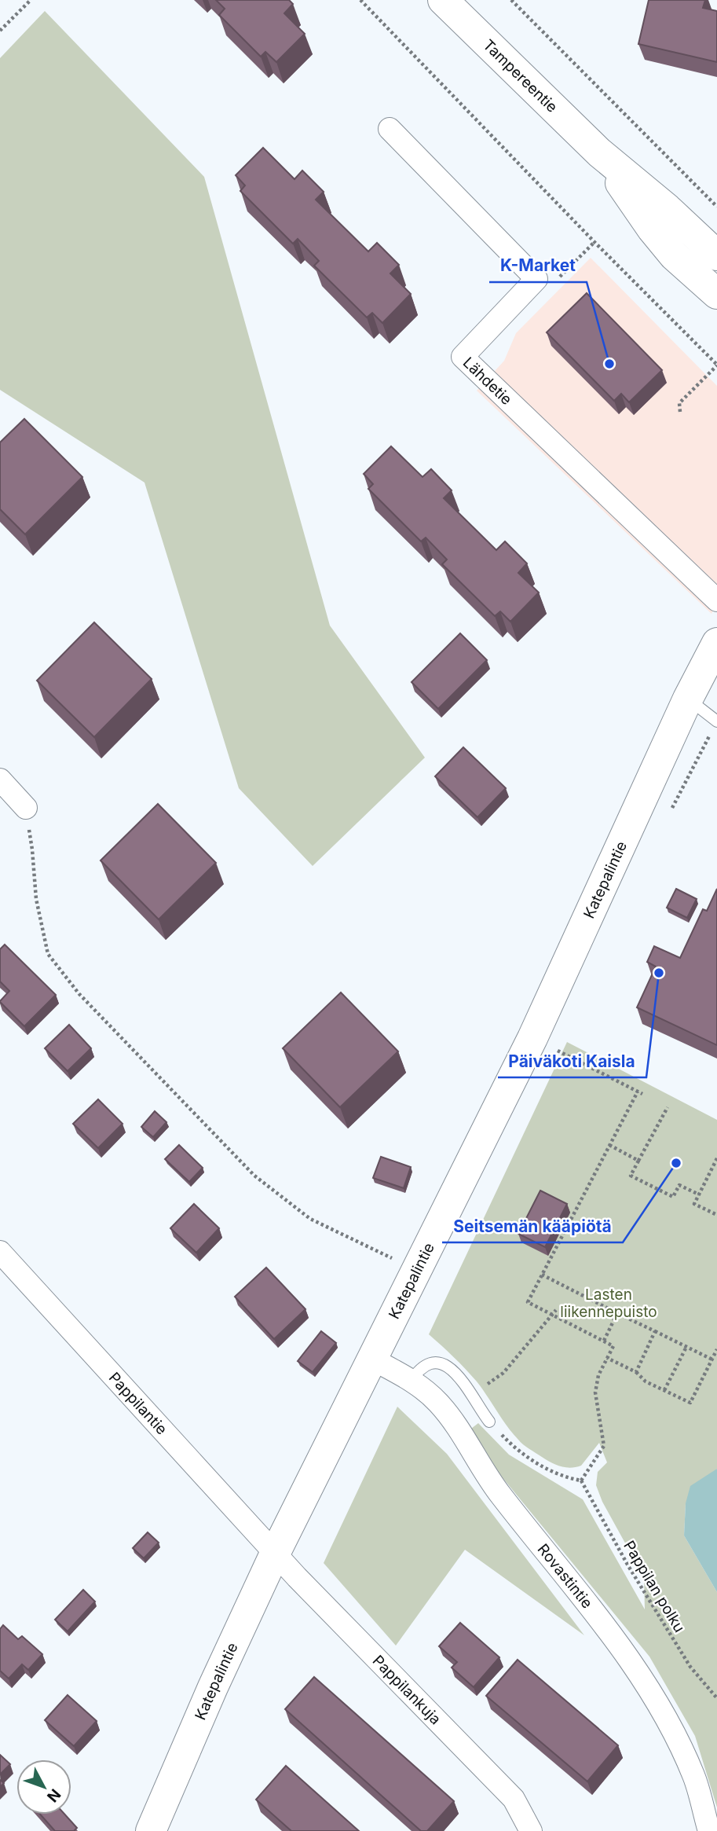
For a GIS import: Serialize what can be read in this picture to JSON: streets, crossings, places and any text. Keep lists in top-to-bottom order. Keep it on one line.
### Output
{"streets":{"street":["Tampereentie","Lähdetie","Katepalintie","Pappilantie","Rovastintie","Pappilankuja"],"path":["Pappilan polku"]},"crossings":[["Katepalintie","Pappilantie"],["Katepalintie","Rovastintie"],["Katepalintie","Pappilankuja"],["Pappilantie","Pappilankuja"]],"parks":["Lasten liikennepuisto"],"places":["K-Market","Päiväkoti Kaisla","Seitsemän kääpiötä"],"north":"bottom right"}
